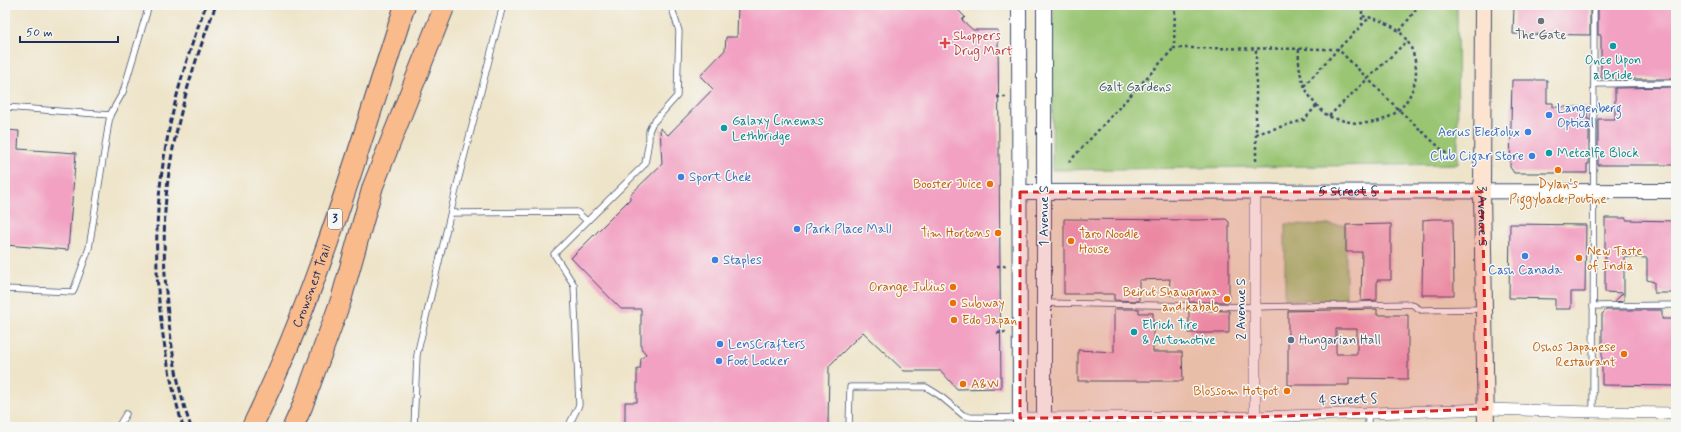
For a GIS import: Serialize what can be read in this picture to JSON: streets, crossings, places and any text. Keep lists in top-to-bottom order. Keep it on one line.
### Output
{"streets":{"highway":["3","Crowsnest Trail"],"main road":["3 Avenue S"],"street":["5 Street S","1 Avenue S","2 Avenue S","4 Street S"]},"crossings":[["5 Street S","1 Avenue S"],["5 Street S","3 Avenue S"],["5 Street S","2 Avenue S"],["1 Avenue S","4 Street S"],["3 Avenue S","4 Street S"],["2 Avenue S","4 Street S"]],"parks":["Galt Gardens"],"places":{"other":["The Gate","Once Upon a Bride","Langenberg Optical","Galaxy Cinemas Lethbridge","Aerus Electolux","Metcalfe Block","Club Cigar Store","Dylan's Piggyback Poutine","Sport Chek","Booster Juice","Park Place Mall","Tim Hortons","Taro Noodle House","Cash Canada","New Taste of India","Staples","Orange Julius","Beirut Shawarma and kabab","Subway","Edo Japan","Elrich Tire & Automotive","Hungarian Hall","LensCrafters","Oshos Japanese Restaurant","Foot Locker","A&W","Blossom Hotpot"],"health":["Shoppers Drug Mart"]},"scale_bar":"50 m"}
